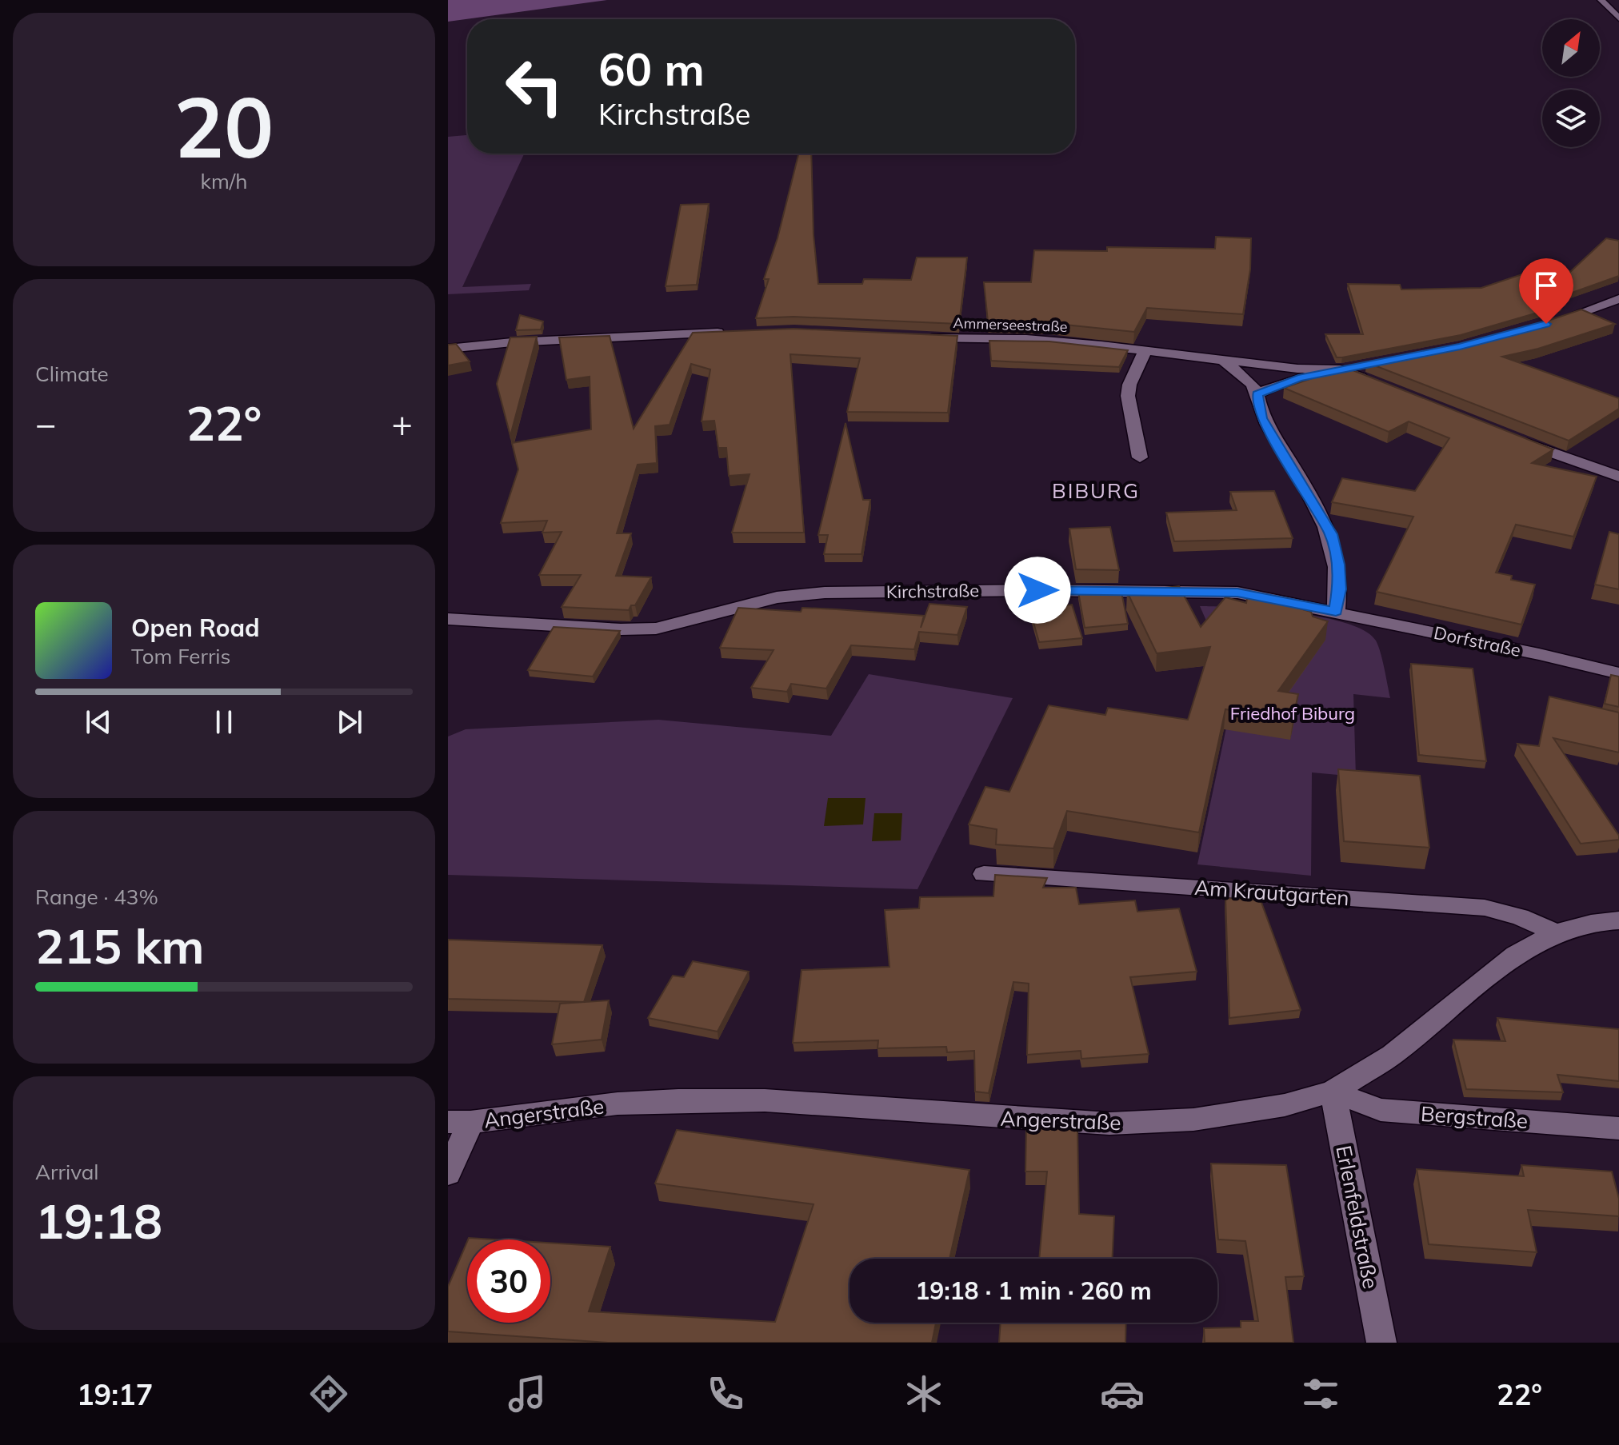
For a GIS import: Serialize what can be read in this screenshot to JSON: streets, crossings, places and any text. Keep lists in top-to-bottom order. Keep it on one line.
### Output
{"streets":{"street":["Ammerseestraße","Kirchstraße","Dorfstraße","Am Krautgarten","Angerstraße","Bergstraße","Erlenfeldstraße"]},"crossings":[["Kirchstraße","Dorfstraße"],["Am Krautgarten","Angerstraße"],["Angerstraße","Bergstraße"],["Angerstraße","Erlenfeldstraße"],["Bergstraße","Erlenfeldstraße"]],"districts":["BIBURG"],"parks":["Friedhof Biburg"],"north":"top right","page":{"tile":[["20","km/h"],"Climate",["Range · 43%","215 km"],["Arrival","19:18"]],"turn":["60 m","Kirchstraße"],"heat":["−","22°","+"],"song":["Open Road","Tom Ferris"],"limit":"30","trip":"19:18 · 1 min · 260 m","tabs":["19:17","22°"]}}
